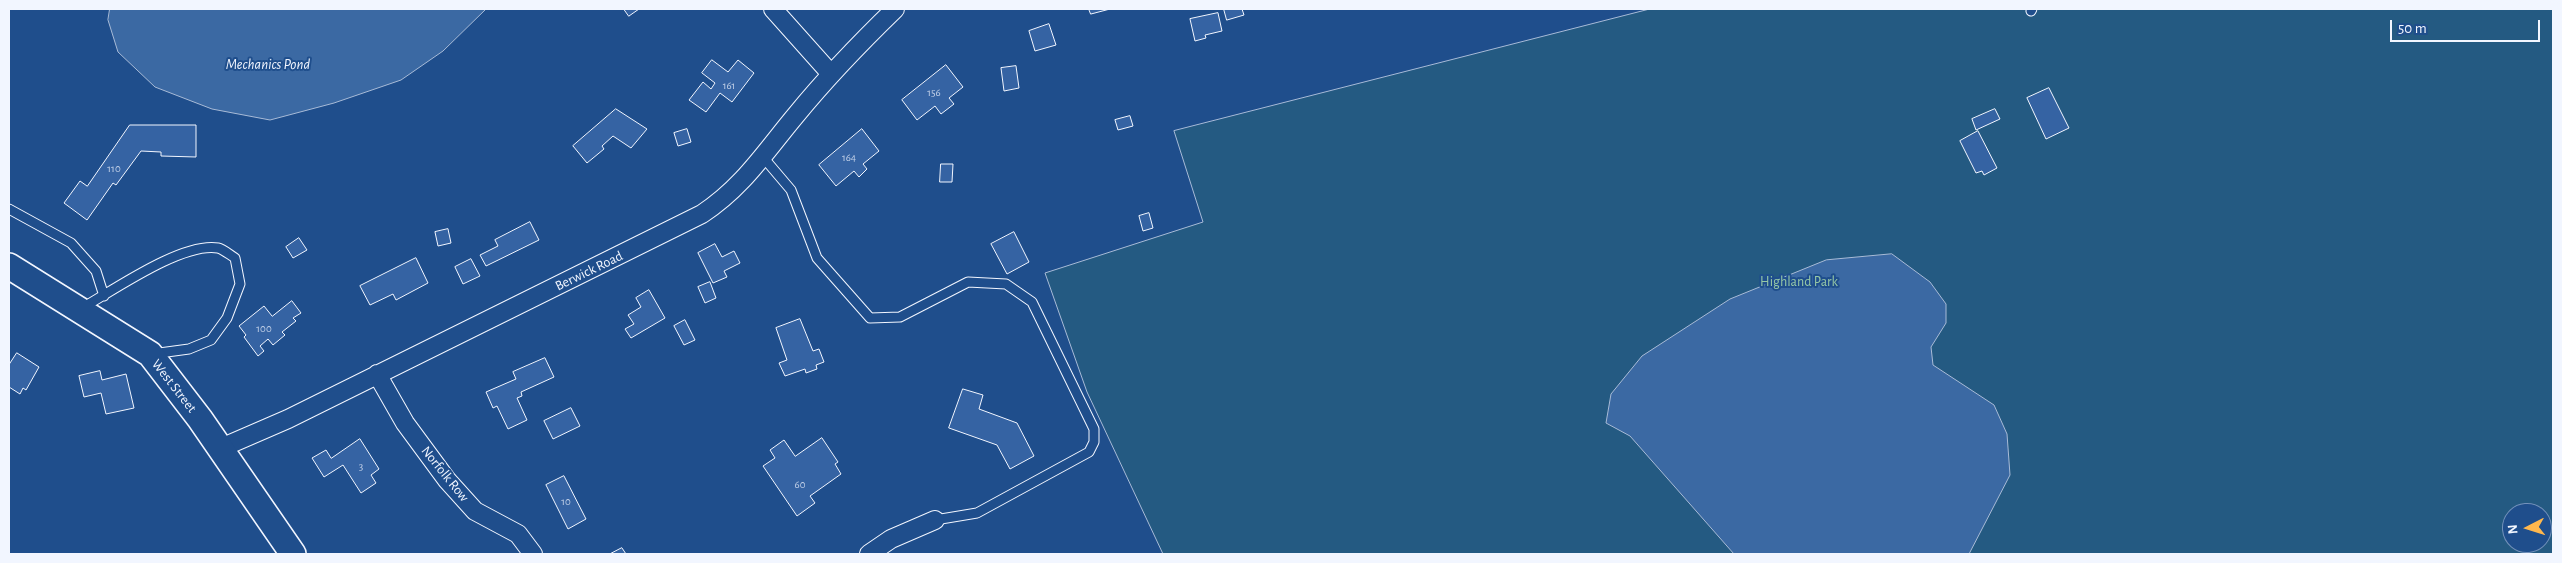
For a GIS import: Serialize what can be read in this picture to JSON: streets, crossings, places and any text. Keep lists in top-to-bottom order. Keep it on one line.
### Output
{"streets":{"main road":["West Street"],"street":["Berwick Road","Norfolk Row"]},"crossings":[["Berwick Road","West Street"],["Berwick Road","Norfolk Row"]],"water":["Mechanics Pond"],"parks":["Highland Park"],"house_numbers":["161","156","164","110","100","3","60","10"],"scale_bar":"50 m","north":"left"}
